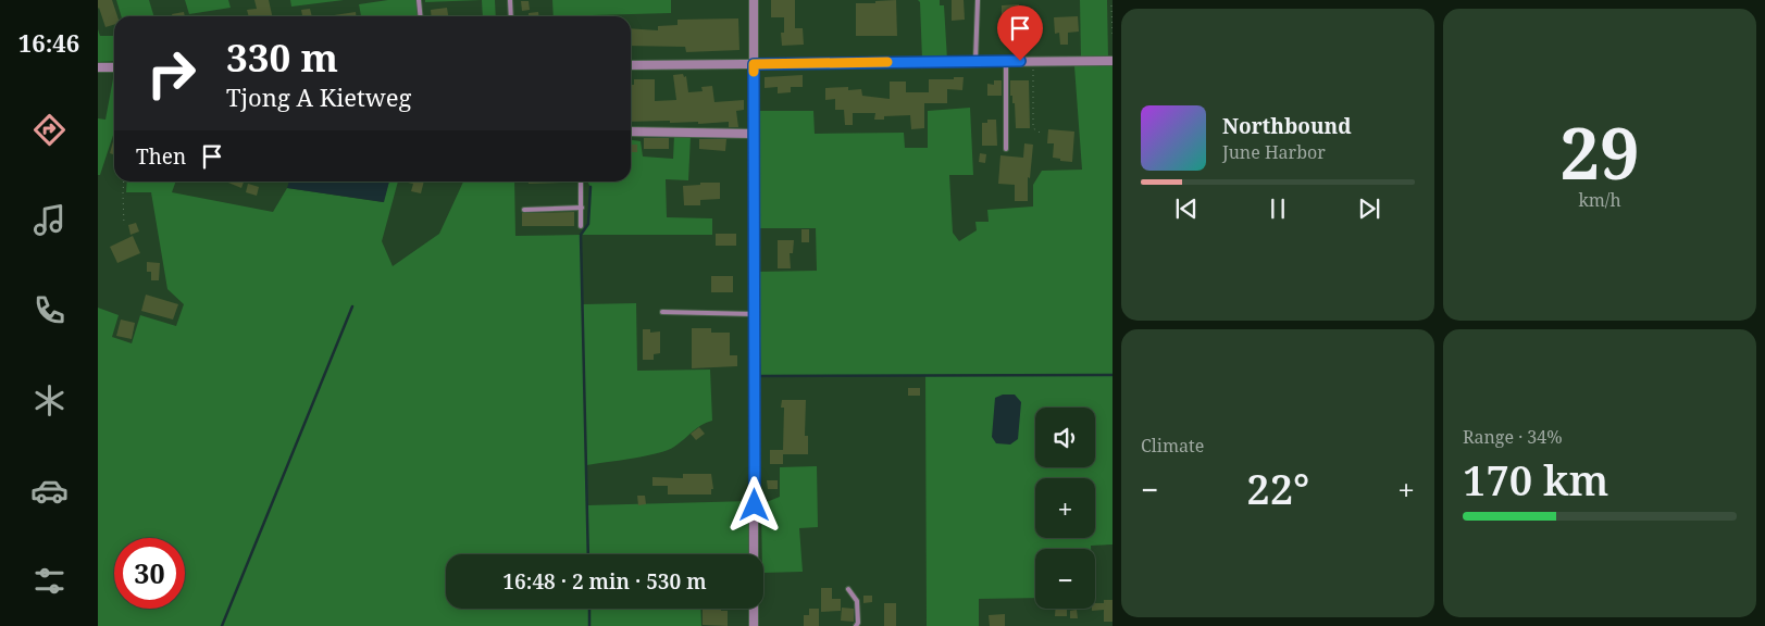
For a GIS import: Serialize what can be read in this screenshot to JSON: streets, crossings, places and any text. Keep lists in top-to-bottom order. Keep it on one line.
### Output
{"page":{"tabs":"16:46","tile":[["29","km/h"],"Climate",["Range · 34%","170 km"]],"turn":["330 m","Tjong A Kietweg"],"song":["Northbound","June Harbor"],"then":"Then","map_buttons":["+","−"],"heat":["−","22°","+"],"limit":"30","trip":"16:48 · 2 min · 530 m"}}
